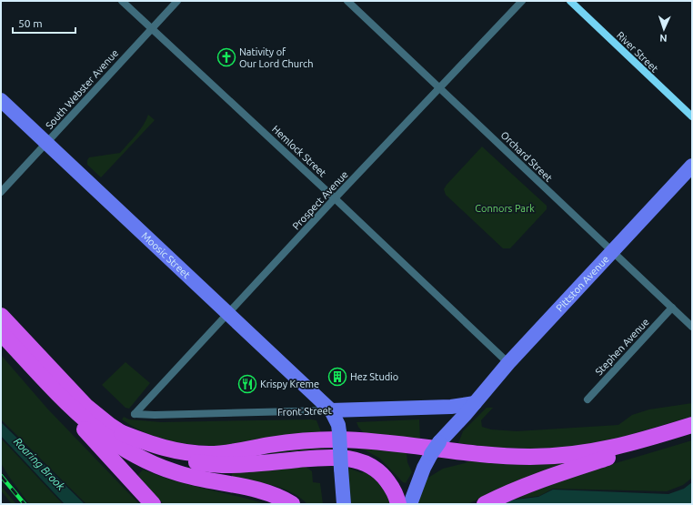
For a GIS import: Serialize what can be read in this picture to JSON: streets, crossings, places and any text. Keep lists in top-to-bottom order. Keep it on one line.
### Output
{"streets":{"main road":["River Street","Moosic Street","Pittston Avenue","Front Street"],"street":["South Webster Avenue","Hemlock Street","Orchard Street","Prospect Avenue","Stephen Avenue"]},"crossings":[["South Webster Avenue","Hemlock Street"],["South Webster Avenue","Moosic Street"],["Hemlock Street","Prospect Avenue"],["Hemlock Street","Pittston Avenue"],["Orchard Street","Prospect Avenue"],["Orchard Street","Pittston Avenue"],["Orchard Street","Stephen Avenue"],["Prospect Avenue","Moosic Street"],["Prospect Avenue","Front Street"],["Moosic Street","Front Street"],["Pittston Avenue","Front Street"]],"water":["Roaring Brook"],"parks":["Connors Park"],"places":{"church":["Nativity of Our Lord Church"],"building":["Hez Studio"],"restaurant":["Krispy Kreme"]},"scale_bar":"50 m","north":"bottom"}
